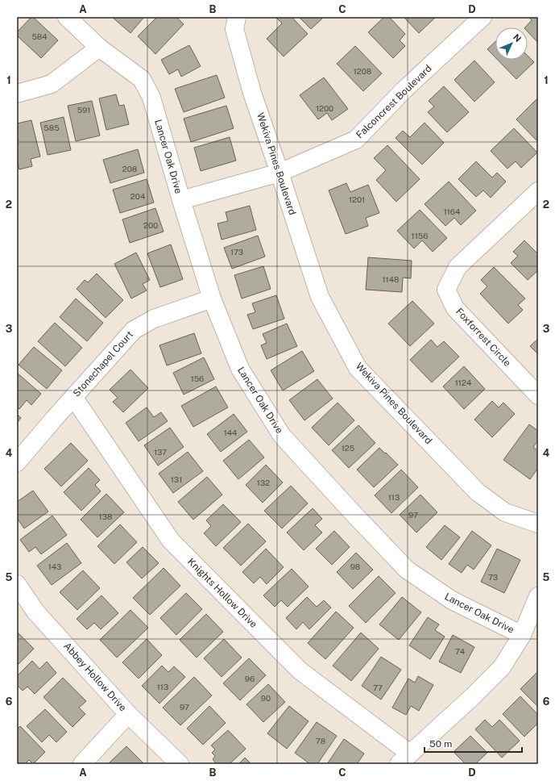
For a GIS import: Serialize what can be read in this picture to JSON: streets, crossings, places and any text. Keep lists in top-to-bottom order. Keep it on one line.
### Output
{"streets":{"street":["Falconcrest Boulevard","Lancer Oak Drive","Wekiva Pines Boulevard","Foxforrest Circle","Stonechapel Court","Knights Hollow Drive","Abbey Hollow Drive"]},"crossings":[["Falconcrest Boulevard","Lancer Oak Drive"],["Falconcrest Boulevard","Wekiva Pines Boulevard"],["Lancer Oak Drive","Stonechapel Court"],["Stonechapel Court","Knights Hollow Drive"]],"house_numbers":["584","1208","1200","591","585","208","204","1201","1164","200","1156","173","1148","156","1124","144","125","137","131","132","113","97","138","143","98","73","74","96","113","77","90","97","78"],"scale_bar":"50 m","north":"top right","grid":{"columns":["A","B","C","D"],"rows":["1","2","3","4","5","6"]}}
